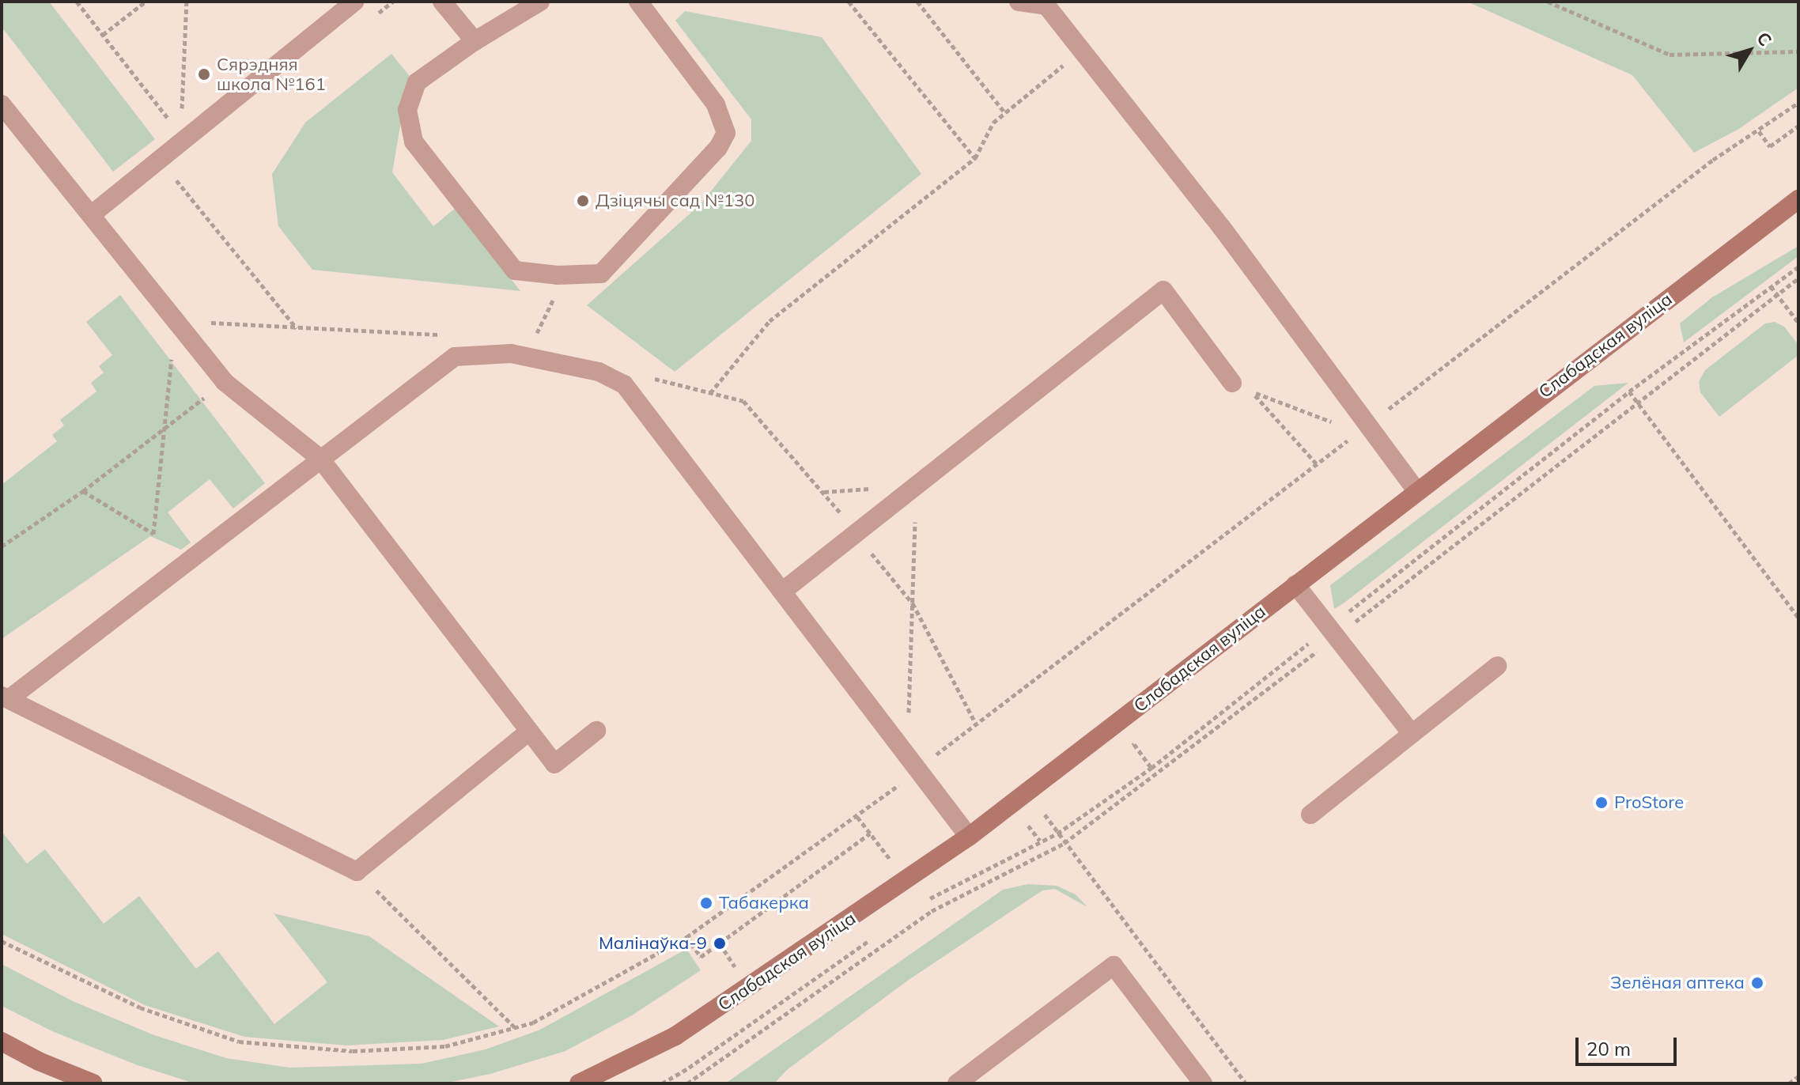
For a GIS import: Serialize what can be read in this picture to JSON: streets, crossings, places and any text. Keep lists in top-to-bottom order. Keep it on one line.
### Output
{"streets":{"main road":["Слабадская вуліца"]},"places":["Сярэдняя школа №161","Дзіцячы сад №130","ProStore","Табакерка","Малінаўка-9","Зелёная аптека"],"scale_bar":"20 m","north":"top right"}
